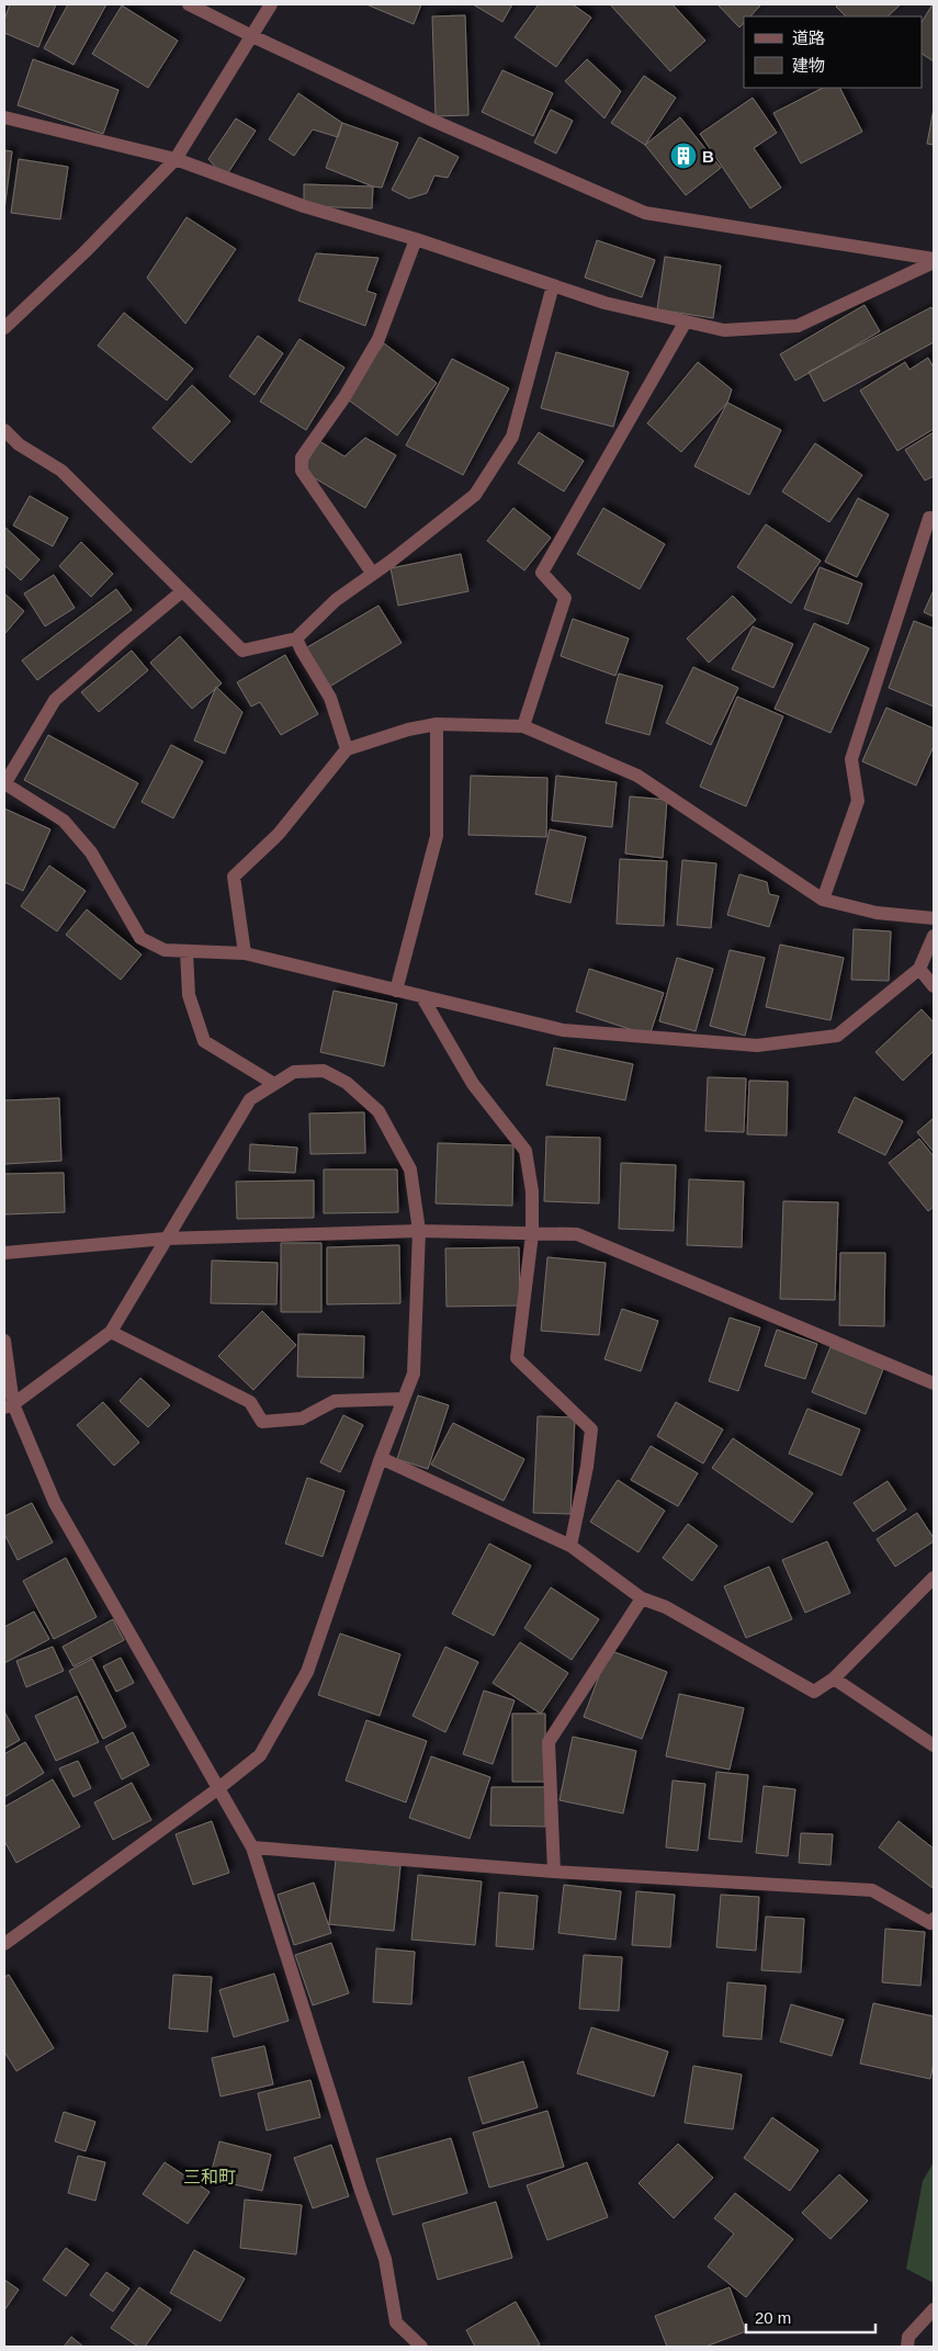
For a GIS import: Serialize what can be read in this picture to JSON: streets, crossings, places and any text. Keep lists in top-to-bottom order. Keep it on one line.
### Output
{"districts":["三和町"],"places":{"building":["B"]},"legend":["道路","建物"],"scale_bar":"20 m"}
